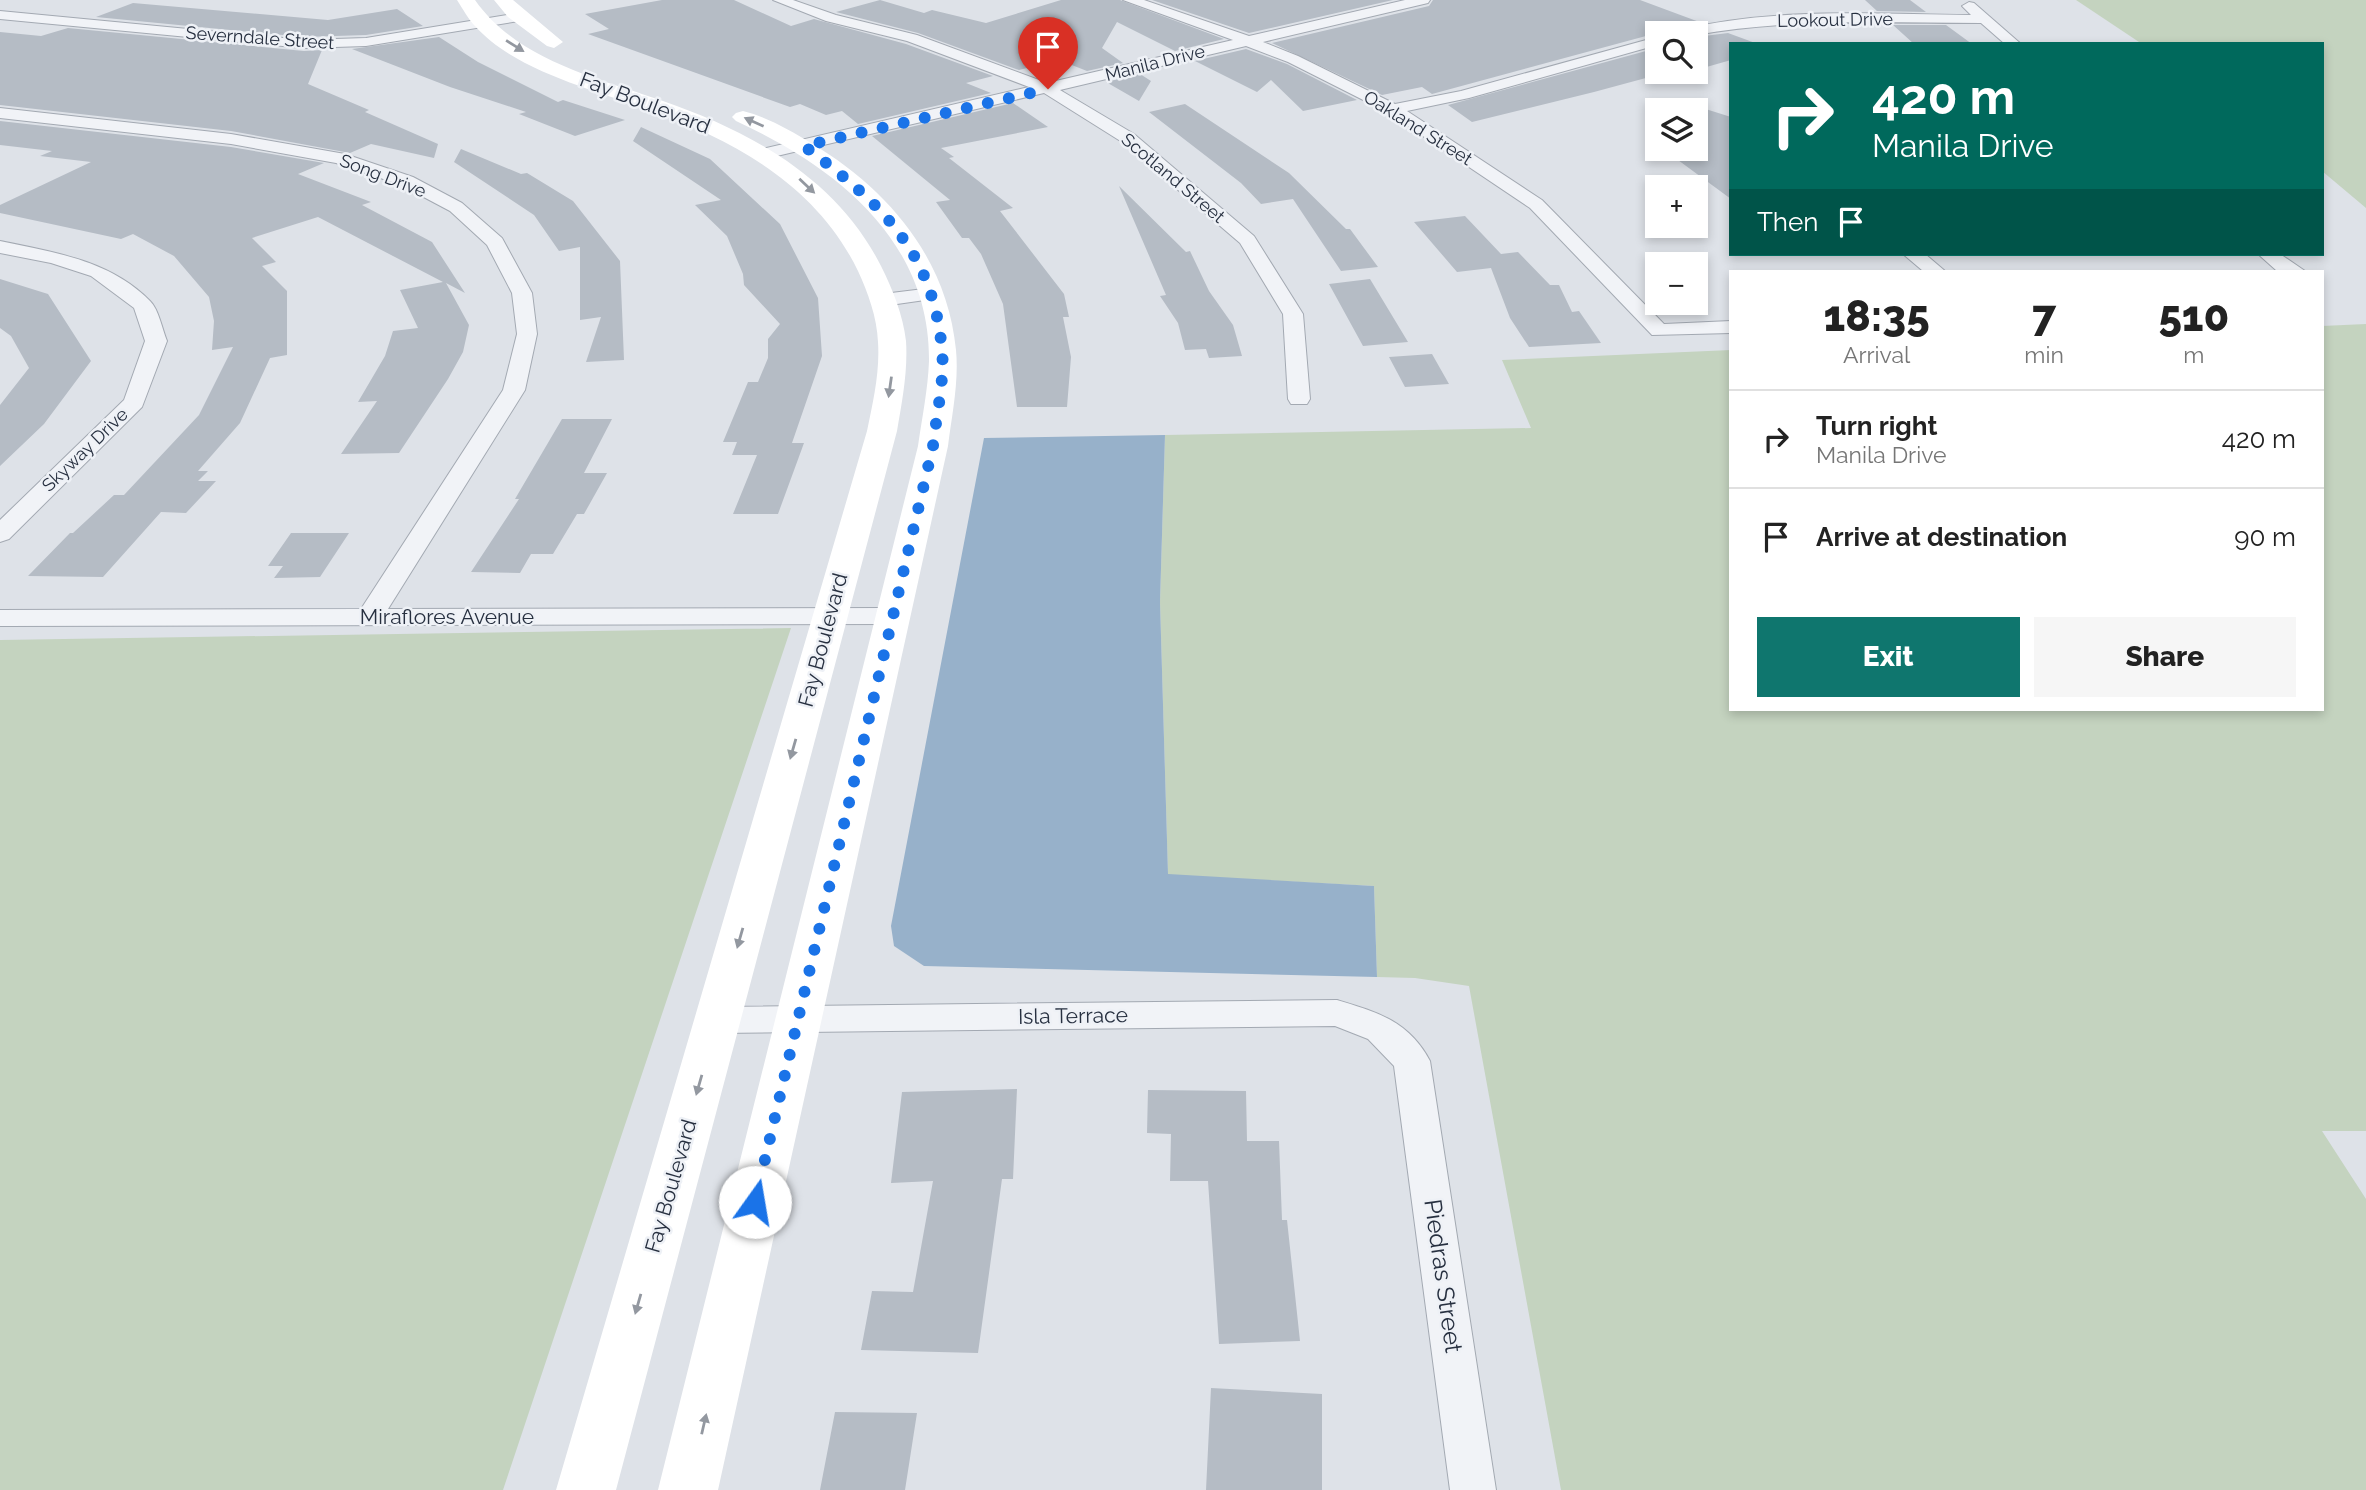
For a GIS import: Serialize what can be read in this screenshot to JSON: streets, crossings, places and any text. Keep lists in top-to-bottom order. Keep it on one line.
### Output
{"streets":{"main road":["Fay Boulevard"],"street":["Lookout Drive","Severndale Street","Manila Drive","Oakland Street","Song Drive","Scotland Street","Skyway Drive","Miraflores Avenue","Isla Terrace","Piedras Street"]},"crossings":[["Severndale Street","Fay Boulevard"],["Manila Drive","Fay Boulevard"],["Manila Drive","Oakland Street"],["Manila Drive","Scotland Street"],["Fay Boulevard","Miraflores Avenue"],["Fay Boulevard","Isla Terrace"],["Song Drive","Miraflores Avenue"],["Isla Terrace","Piedras Street"]],"page":{"map_buttons":["+","−"],"turn":["420 m","Manila Drive"],"then":"Then","eta":["18:35","Arrival","7","min","510","m"],"list":[{"name":"Turn right","note":"Manila Drive","value":"420 m"},{"name":"Arrive at destination","value":"90 m"}],"buttons":["Exit","Share"]}}
